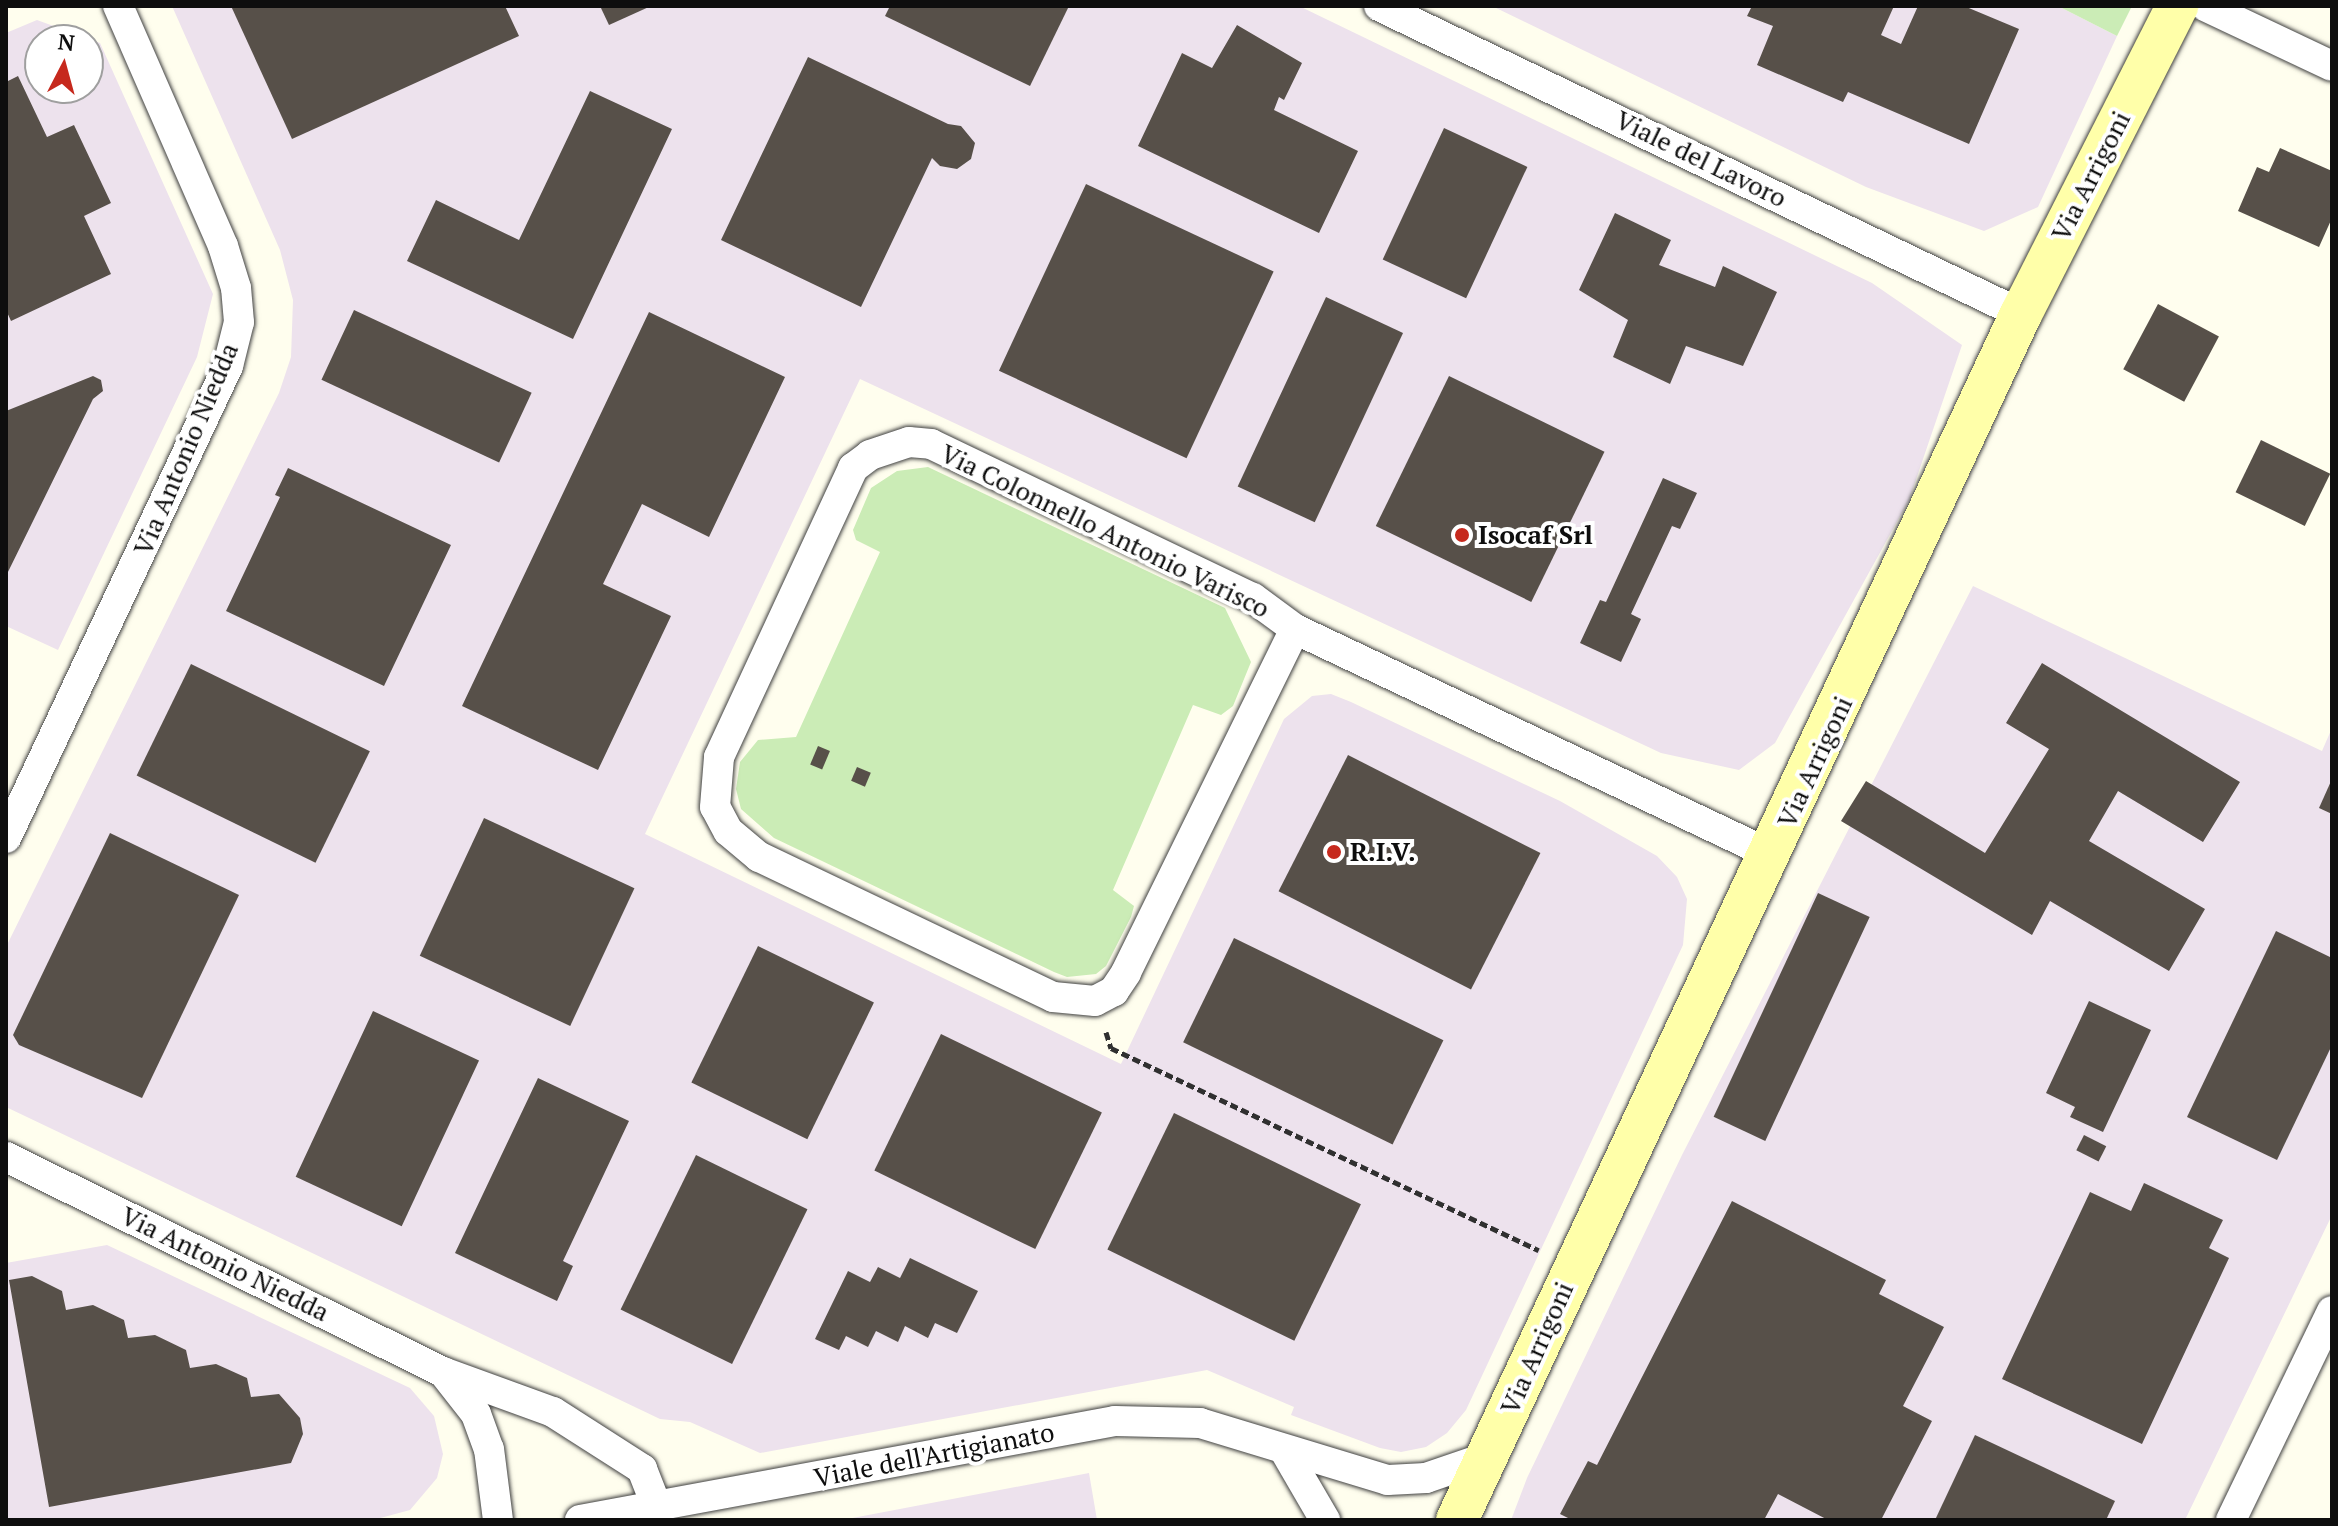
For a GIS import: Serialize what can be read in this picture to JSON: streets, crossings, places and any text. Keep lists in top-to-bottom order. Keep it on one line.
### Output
{"streets":{"street":["Viale del Lavoro","Via Arrigoni","Via Antonio Niedda","Via Colonnello Antonio Varisco","Viale dell'Artigianato"]},"crossings":[["Viale del Lavoro","Via Arrigoni"],["Via Arrigoni","Via Colonnello Antonio Varisco"],["Via Arrigoni","Viale dell'Artigianato"],["Via Antonio Niedda","Viale dell'Artigianato"]],"places":["Isocaf Srl","R.I.V."],"north":"top"}
